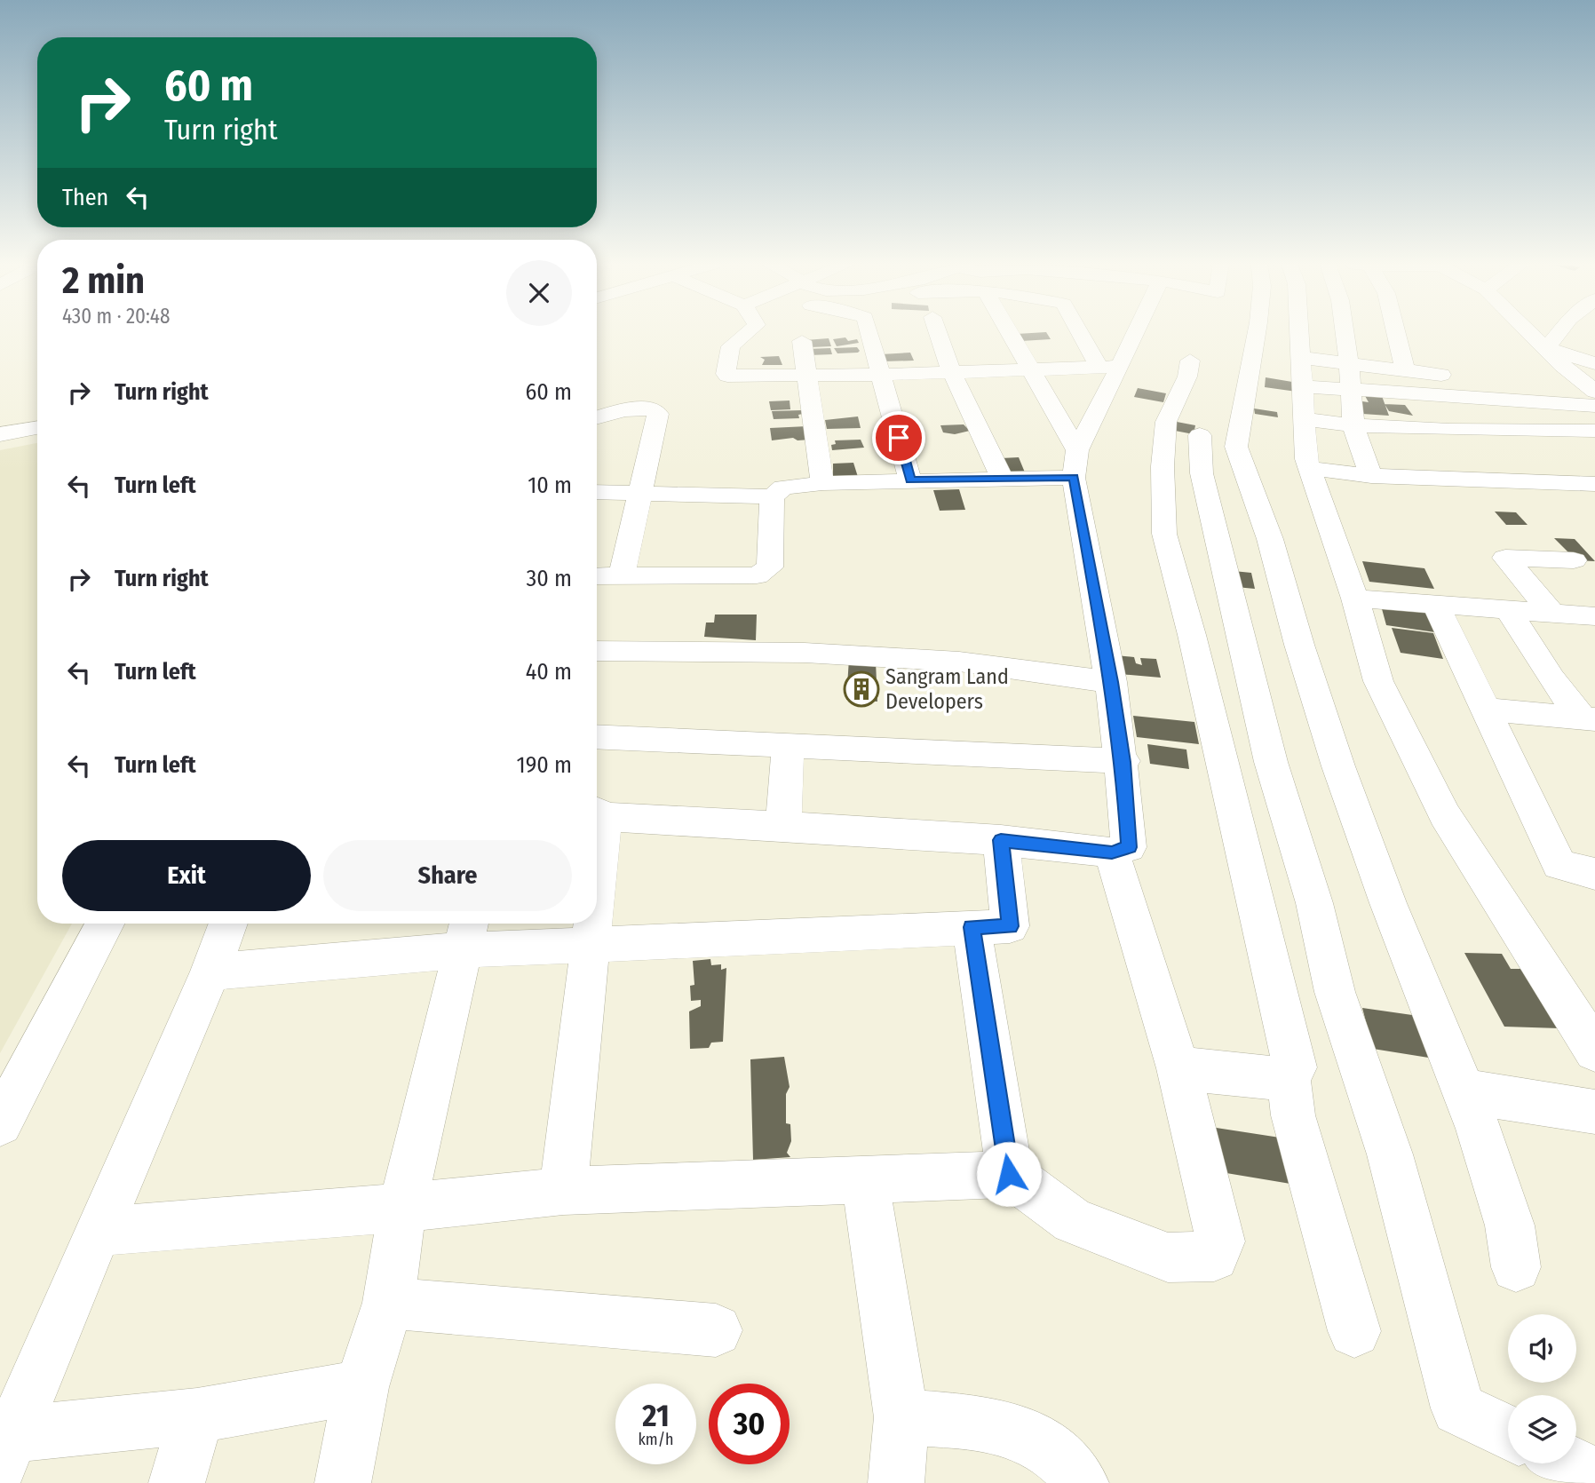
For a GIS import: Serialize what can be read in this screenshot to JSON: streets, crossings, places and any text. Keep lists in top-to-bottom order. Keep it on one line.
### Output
{"places":{"building":["Sangram Land Developers"]},"page":{"turn":["60 m","Turn right"],"then":"Then","heading":["2 min","430 m · 20:48"],"list":[{"name":"Turn right","value":"60 m"},{"name":"Turn left","value":"10 m"},{"name":"Turn right","value":"30 m"},{"name":"Turn left","value":"40 m"},{"name":"Turn left","value":"190 m"}],"buttons":["Exit","Share"],"speed":"21 km/h","limit":"30"}}
